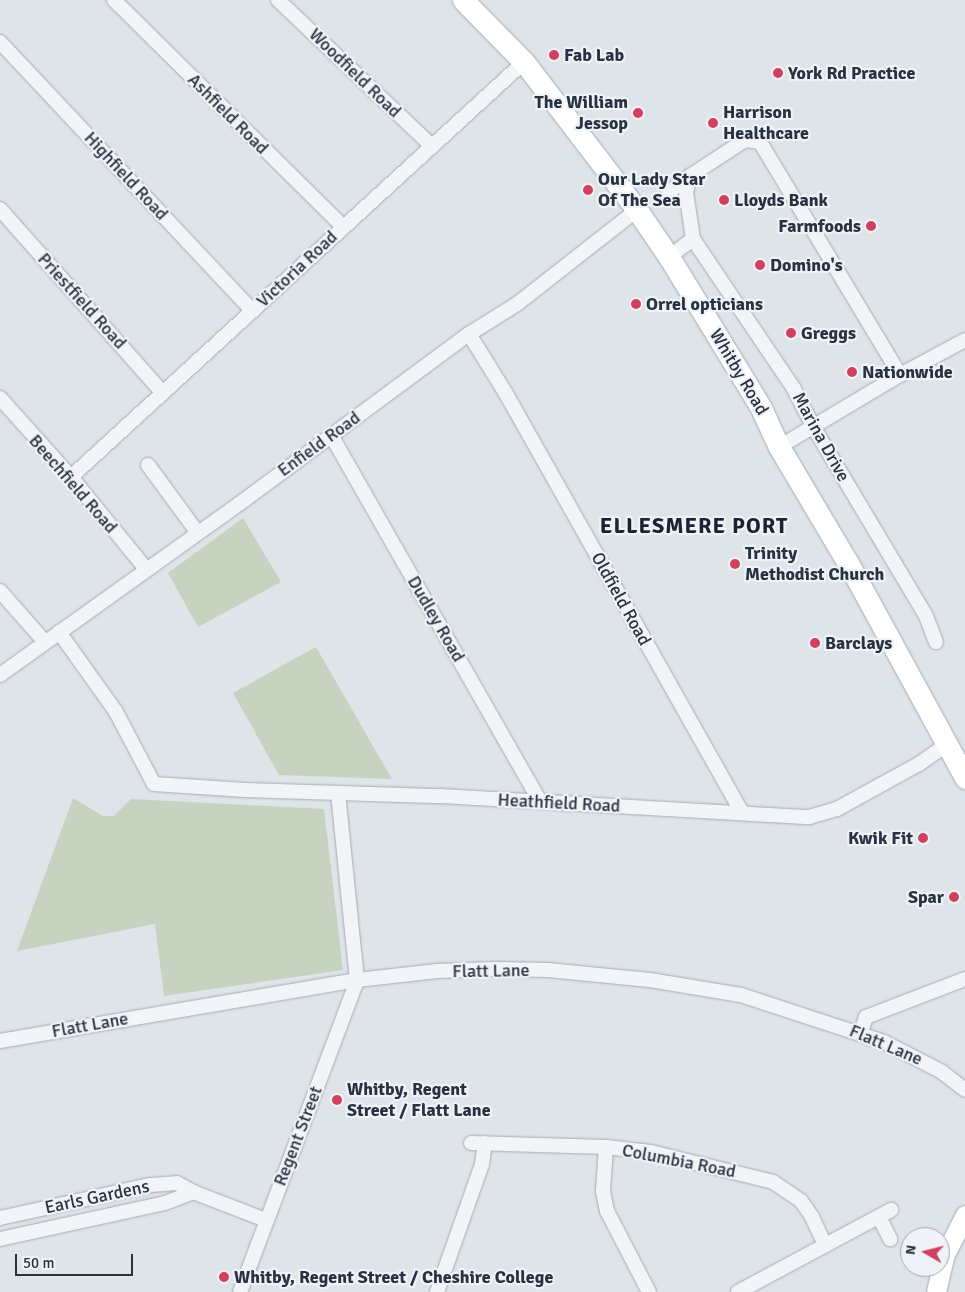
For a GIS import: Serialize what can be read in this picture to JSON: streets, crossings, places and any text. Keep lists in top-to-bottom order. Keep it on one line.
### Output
{"streets":{"main road":["Whitby Road"],"street":["Woodfield Road","Ashfield Road","Highfield Road","Victoria Road","Priestfield Road","Marina Drive","Enfield Road","Beechfield Road","Oldfield Road","Dudley Road","Heathfield Road","Flatt Lane","Regent Street","Columbia Road","Earls Gardens"]},"crossings":[["Woodfield Road","Victoria Road"],["Ashfield Road","Victoria Road"],["Highfield Road","Victoria Road"],["Victoria Road","Priestfield Road"],["Victoria Road","Whitby Road"],["Victoria Road","Beechfield Road"],["Whitby Road","Enfield Road"],["Whitby Road","Heathfield Road"],["Enfield Road","Beechfield Road"],["Enfield Road","Oldfield Road"],["Enfield Road","Dudley Road"],["Enfield Road","Heathfield Road"],["Oldfield Road","Heathfield Road"],["Dudley Road","Heathfield Road"],["Flatt Lane","Regent Street"],["Regent Street","Earls Gardens"]],"districts":["ELLESMERE PORT"],"places":["Fab Lab","York Rd Practice","The William Jessop","Harrison Healthcare","Our Lady Star Of The Sea","Lloyds Bank","Farmfoods","Domino's","Orrel opticians","Greggs","Nationwide","Trinity Methodist Church","Barclays","Kwik Fit","Spar","Whitby, Regent Street / Flatt Lane","Whitby, Regent Street / Cheshire College"],"scale_bar":"50 m","north":"left"}
